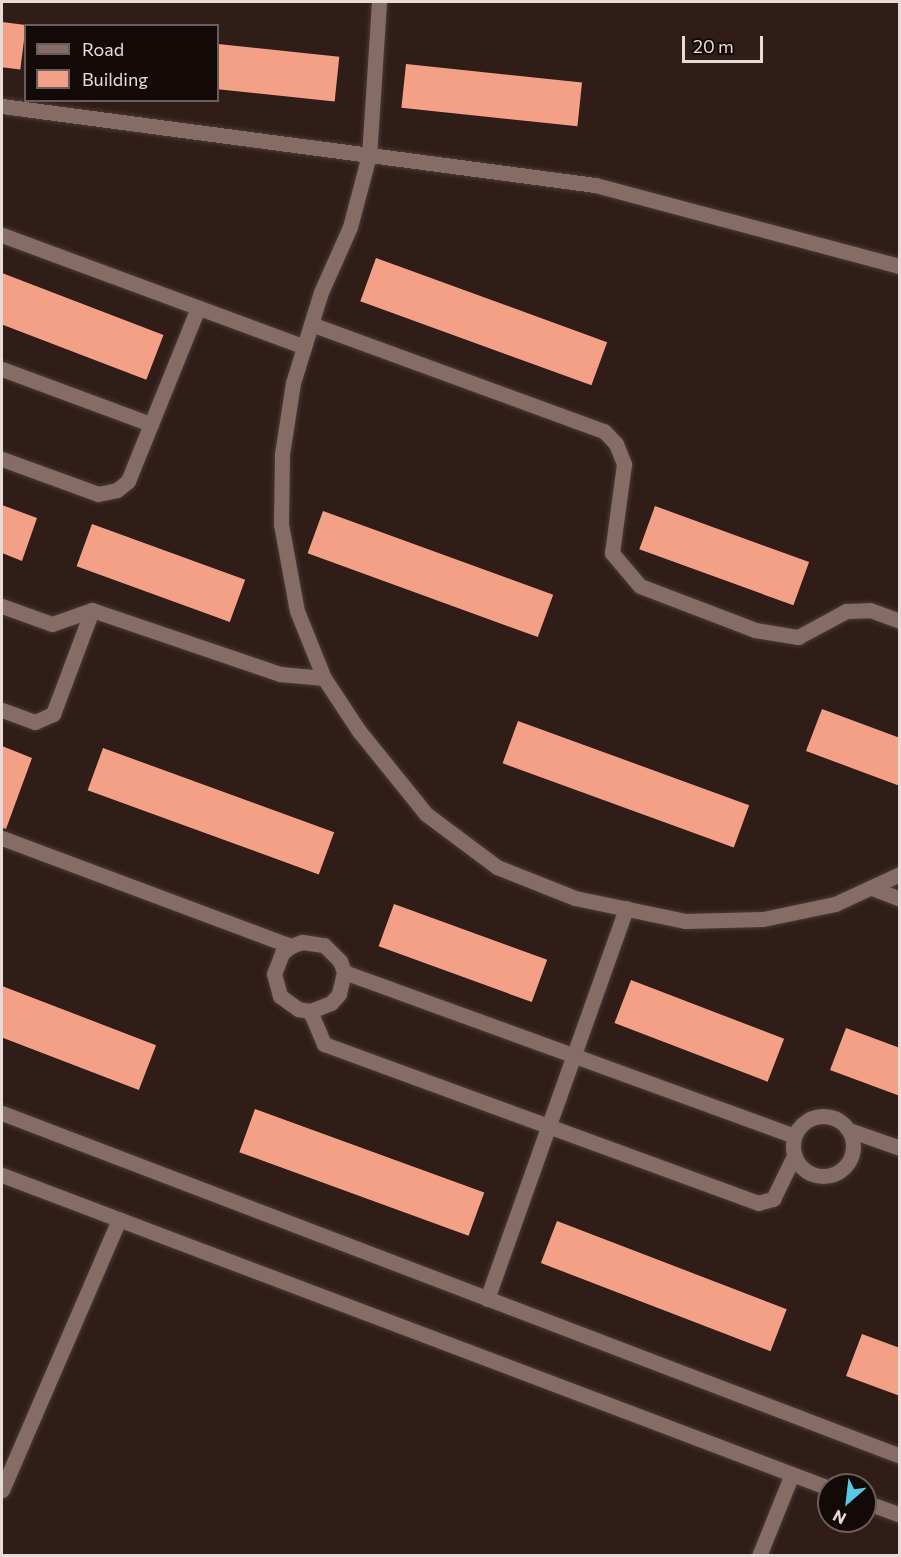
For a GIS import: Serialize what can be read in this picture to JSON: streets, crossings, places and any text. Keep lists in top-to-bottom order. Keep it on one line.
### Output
{"legend":["Road","Building"],"scale_bar":"20 m","north":"bottom left"}
